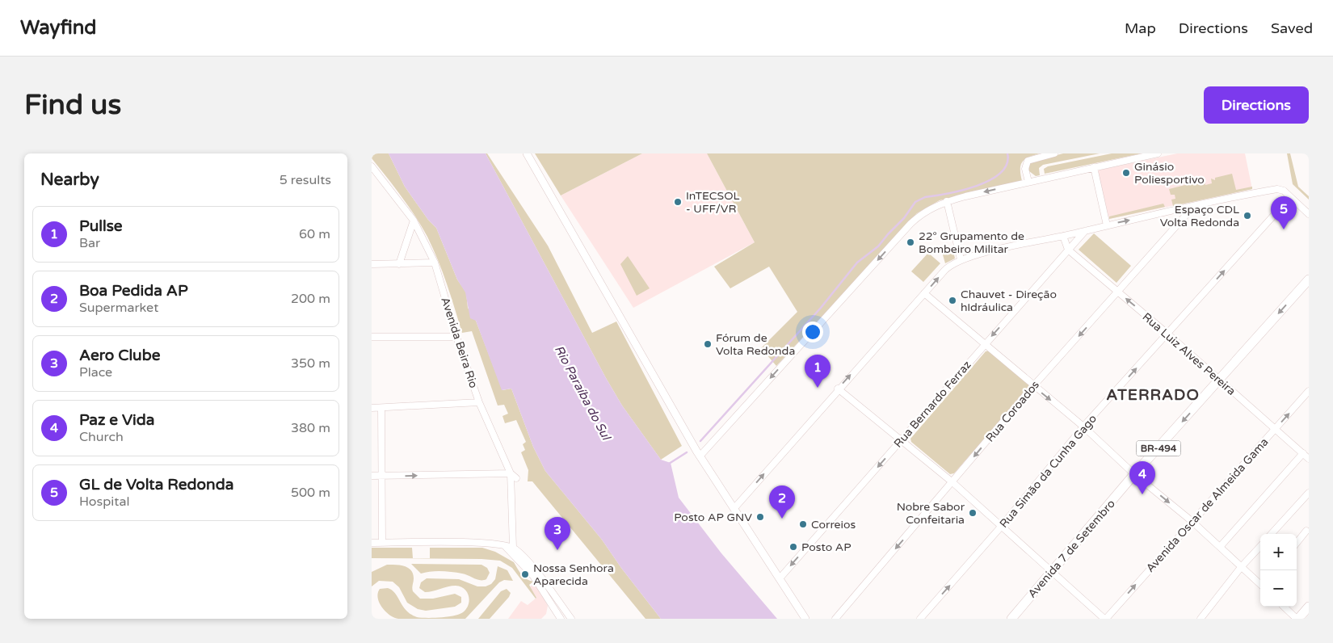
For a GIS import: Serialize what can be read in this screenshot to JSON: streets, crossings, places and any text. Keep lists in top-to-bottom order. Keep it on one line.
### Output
{"streets":{"main road":["BR-494","Avenida 7 de Setembro"],"street":["Avenida Beira Rio","Rua Luiz Alves Pereira","Rua Bernardo Ferraz","Rua Coroados","Rua Simão da Cunha Gago","Avenida Oscar de Almeida Gama"]},"crossings":[["Rua Luiz Alves Pereira","Rua Bernardo Ferraz"],["Rua Luiz Alves Pereira","Rua Coroados"],["Rua Luiz Alves Pereira","Rua Simão da Cunha Gago"],["Rua Luiz Alves Pereira","Avenida Oscar de Almeida Gama"],["Rua Luiz Alves Pereira","Avenida 7 de Setembro"]],"one_way":["Rua Bernardo Ferraz","Rua Coroados","Rua Simão da Cunha Gago","Avenida Oscar de Almeida Gama","Avenida 7 de Setembro"],"districts":["ATERRADO"],"water":["Rio Paraíba do Sul"],"places":["Ginásio Poliesportivo","InTECSOL - UFF/VR","Espaço CDL Volta Redonda","22° Grupamento de Bombeiro Militar","Chauvet - Direção hIdráulica","Fórum de Volta Redonda","Nobre Sabor Confeitaria","Posto AP GNV","Correios","Posto AP","Nossa Senhora Aparecida"],"page":{"header":"Wayfind","nav":["Map","Directions","Saved"],"buttons":"Directions","title":"Find us","heading":["Nearby","5 results"],"pins":["5","1","4","2","3"],"list":[{"mark":"1","name":"Pullse","note":"Bar","value":"60 m"},{"mark":"2","name":"Boa Pedida AP","note":"Supermarket","value":"200 m"},{"mark":"3","name":"Aero Clube","note":"Place","value":"350 m"},{"mark":"4","name":"Paz e Vida","note":"Church","value":"380 m"},{"mark":"5","name":"GL de Volta Redonda","note":"Hospital","value":"500 m"}],"map_buttons":["+","−"]}}
